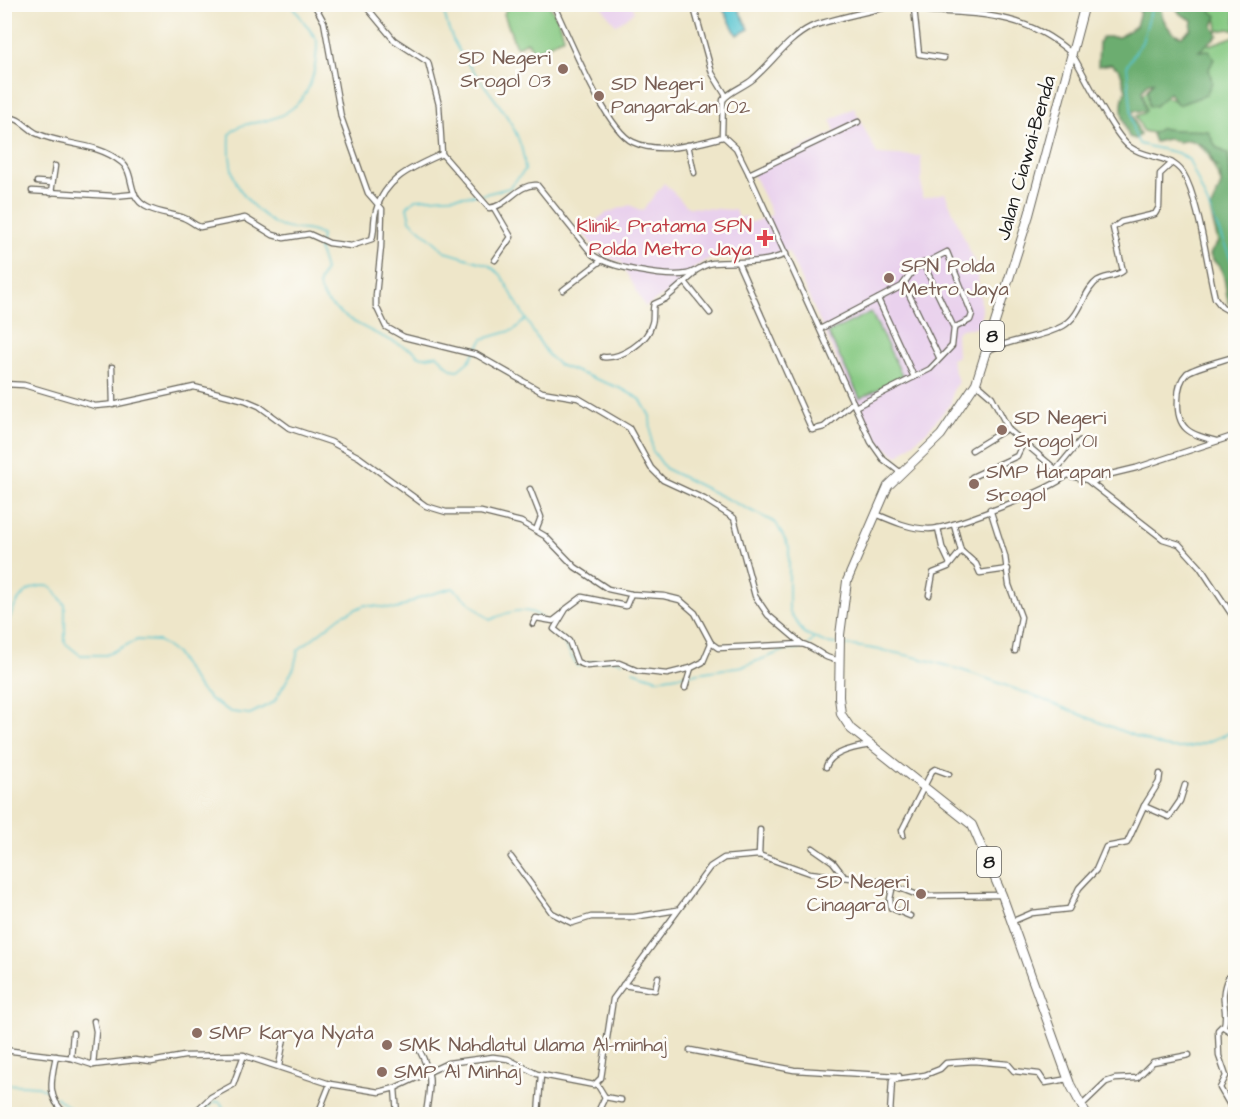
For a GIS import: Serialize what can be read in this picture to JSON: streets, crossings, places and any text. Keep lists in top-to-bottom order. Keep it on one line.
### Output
{"streets":{"highway":["Jalan Ciawai-Benda","8"]},"crossings":[["Jalan Ciawai-Benda","8"]],"places":{"other":["SD Negeri Srogol 03","SD Negeri Pangarakan 02","SPN Polda Metro Jaya","SD Negeri Srogol 01","SMP Harapan Srogol","SD Negeri Cinagara 01","SMP Karya Nyata","SMK Nahdlatul Ulama Al-minhaj","SMP Al Minhaj"],"health":["Klinik Pratama SPN Polda Metro Jaya"]}}
